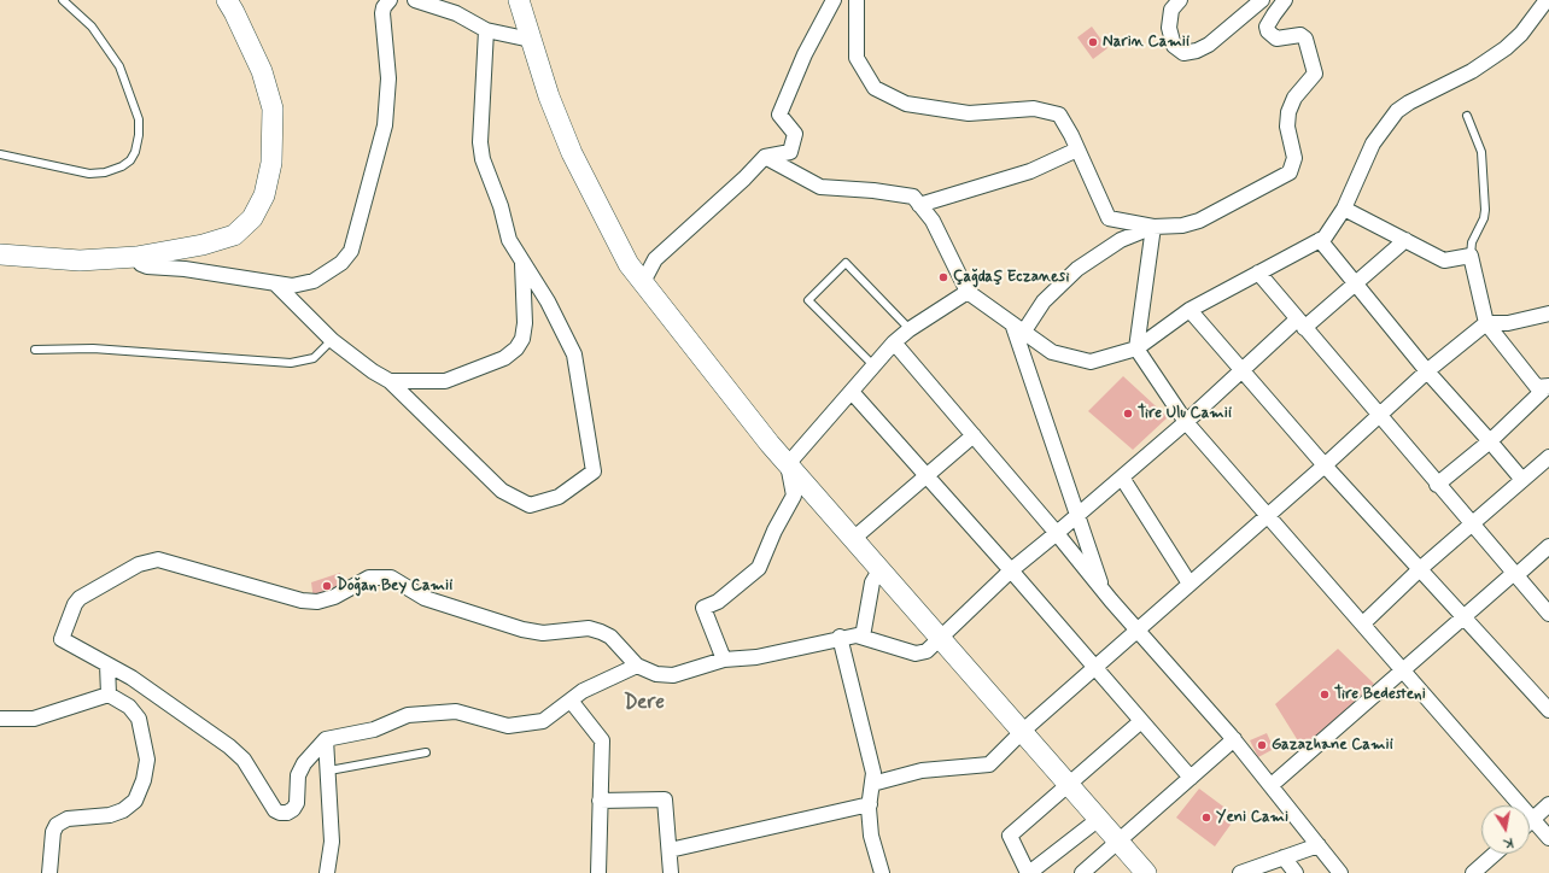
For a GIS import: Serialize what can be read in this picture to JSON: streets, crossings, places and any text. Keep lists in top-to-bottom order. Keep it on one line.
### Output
{"districts":["Dere"],"places":["Narin Camii","Çağdaş Eczanesi","Tire Ulu Camii","Doğan Bey Camii","Tire Bedesteni","Gazazhane Camii","Yeni Cami"],"north":"bottom"}
